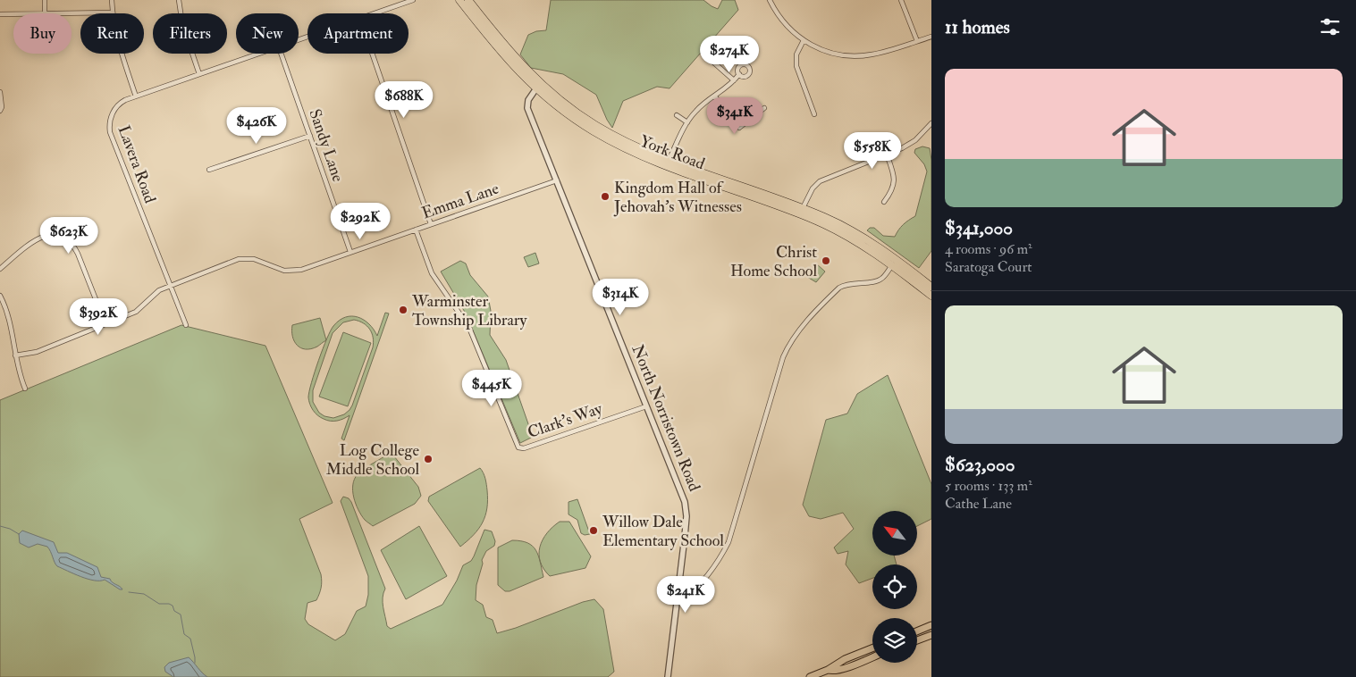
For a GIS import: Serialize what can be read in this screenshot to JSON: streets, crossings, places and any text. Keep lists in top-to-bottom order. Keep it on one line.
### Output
{"streets":{"highway":["York Road"],"street":["Sandy Lane","Lavera Road","Emma Lane","North Norristown Road","Clark's Way"]},"crossings":[["Sandy Lane","Emma Lane"],["York Road","North Norristown Road"],["Lavera Road","Emma Lane"],["Emma Lane","North Norristown Road"],["Emma Lane","Clark's Way"],["North Norristown Road","Clark's Way"]],"places":["Kingdom Hall of Jehovah's Witnesses","Christ Home School","Warminster Township Library","Log College Middle School","Willow Dale Elementary School"],"north":"top left","page":{"heading":"11 homes","chip":["Buy","Rent","Filters","New","Apartment"],"price":["$274K","$688K","$341K","$426K","$558K","$292K","$623K","$314K","$392K","$445K","$241K"],"list":[{"name":"$341,000","note":"4 rooms · 96 m² · Saratoga Court"},{"name":"$623,000","note":"5 rooms · 133 m² · Cathe Lane"}]}}
